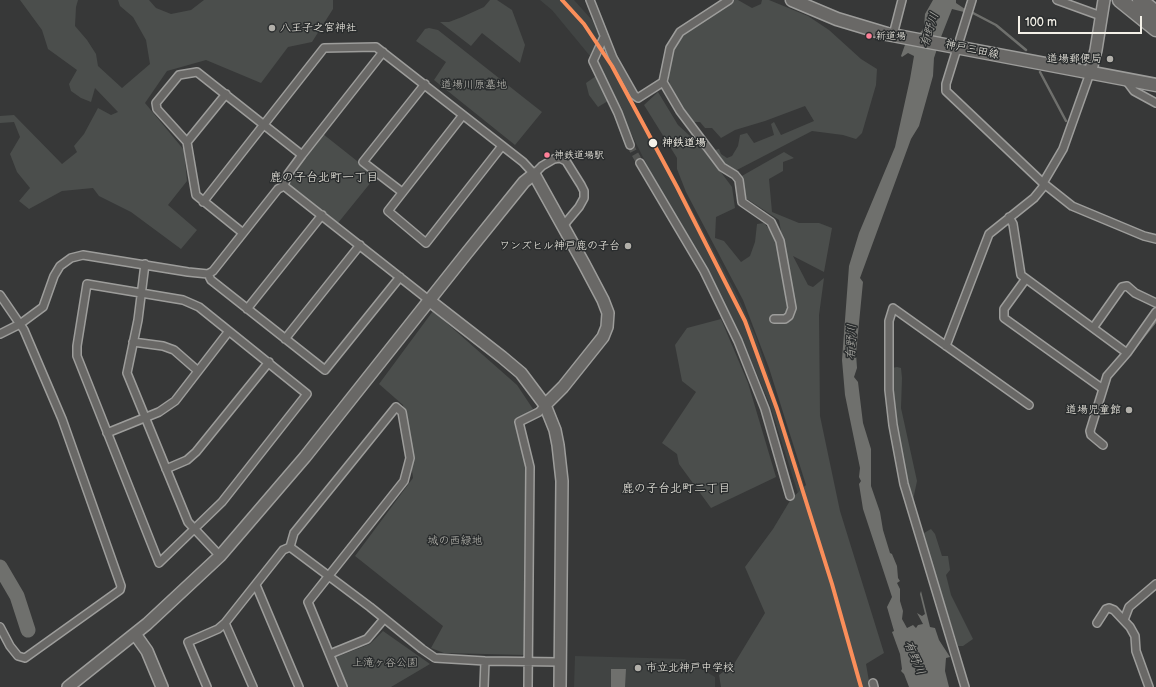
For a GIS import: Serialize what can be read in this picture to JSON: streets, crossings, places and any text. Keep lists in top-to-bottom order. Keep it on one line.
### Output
{"streets":{"main road":["神戸三田線"]},"districts":["鹿の子台北町一丁目","鹿の子台北町二丁目"],"water":["有野川"],"parks":["道場川原墓地","城の西緑地","上滝ヶ谷公園"],"places":["八王子之宮神社","新道場","道場郵便局","神鉄道場","神鉄道場駅","ワンズヒル神戸鹿の子台","道場児童館","市立北神戸中学校"],"scale_bar":"100 m"}
